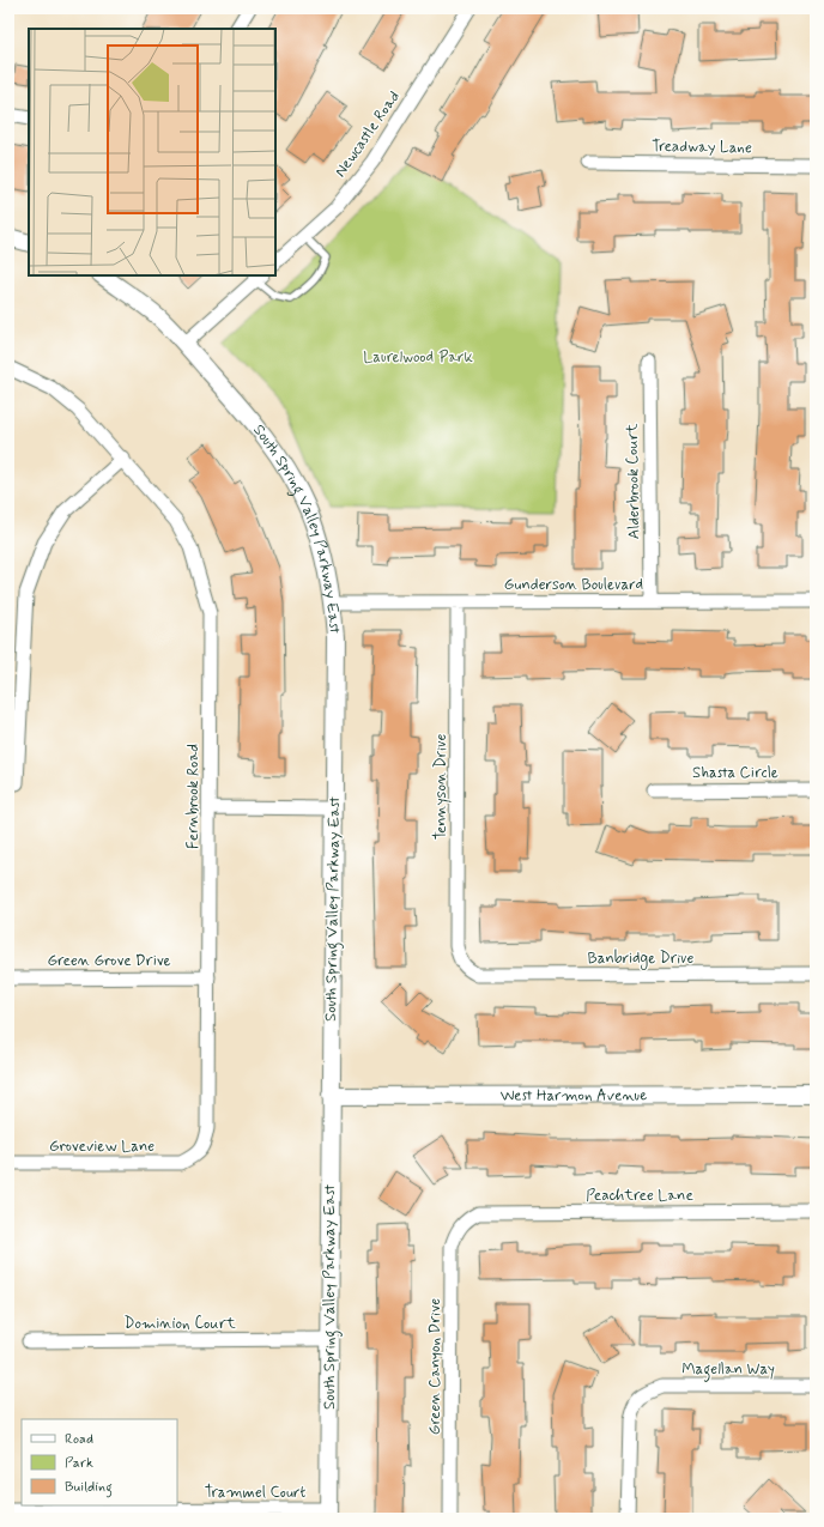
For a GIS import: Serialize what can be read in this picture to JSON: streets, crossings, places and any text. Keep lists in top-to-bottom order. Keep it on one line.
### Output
{"streets":{"street":["Newcastle Road","Treadway Lane","Alderbrook Court","South Spring Valley Parkway East","Gunderson Boulevard","Shasta Circle","Tennyson Drive","Fernbrook Road","Banbridge Drive","Green Grove Drive","West Harmon Avenue","Groveview Lane","Peachtree Lane","Dominion Court","Green Canyon Drive","Magellan Way","Trammel Court"]},"crossings":[["Alderbrook Court","Gunderson Boulevard"],["South Spring Valley Parkway East","Gunderson Boulevard"],["South Spring Valley Parkway East","West Harmon Avenue"],["South Spring Valley Parkway East","Dominion Court"],["South Spring Valley Parkway East","Trammel Court"],["Gunderson Boulevard","Tennyson Drive"],["Tennyson Drive","Banbridge Drive"],["Fernbrook Road","Green Grove Drive"],["Fernbrook Road","Groveview Lane"],["Peachtree Lane","Green Canyon Drive"]],"parks":["Laurelwood Park"],"legend":["Road","Park","Building"]}
